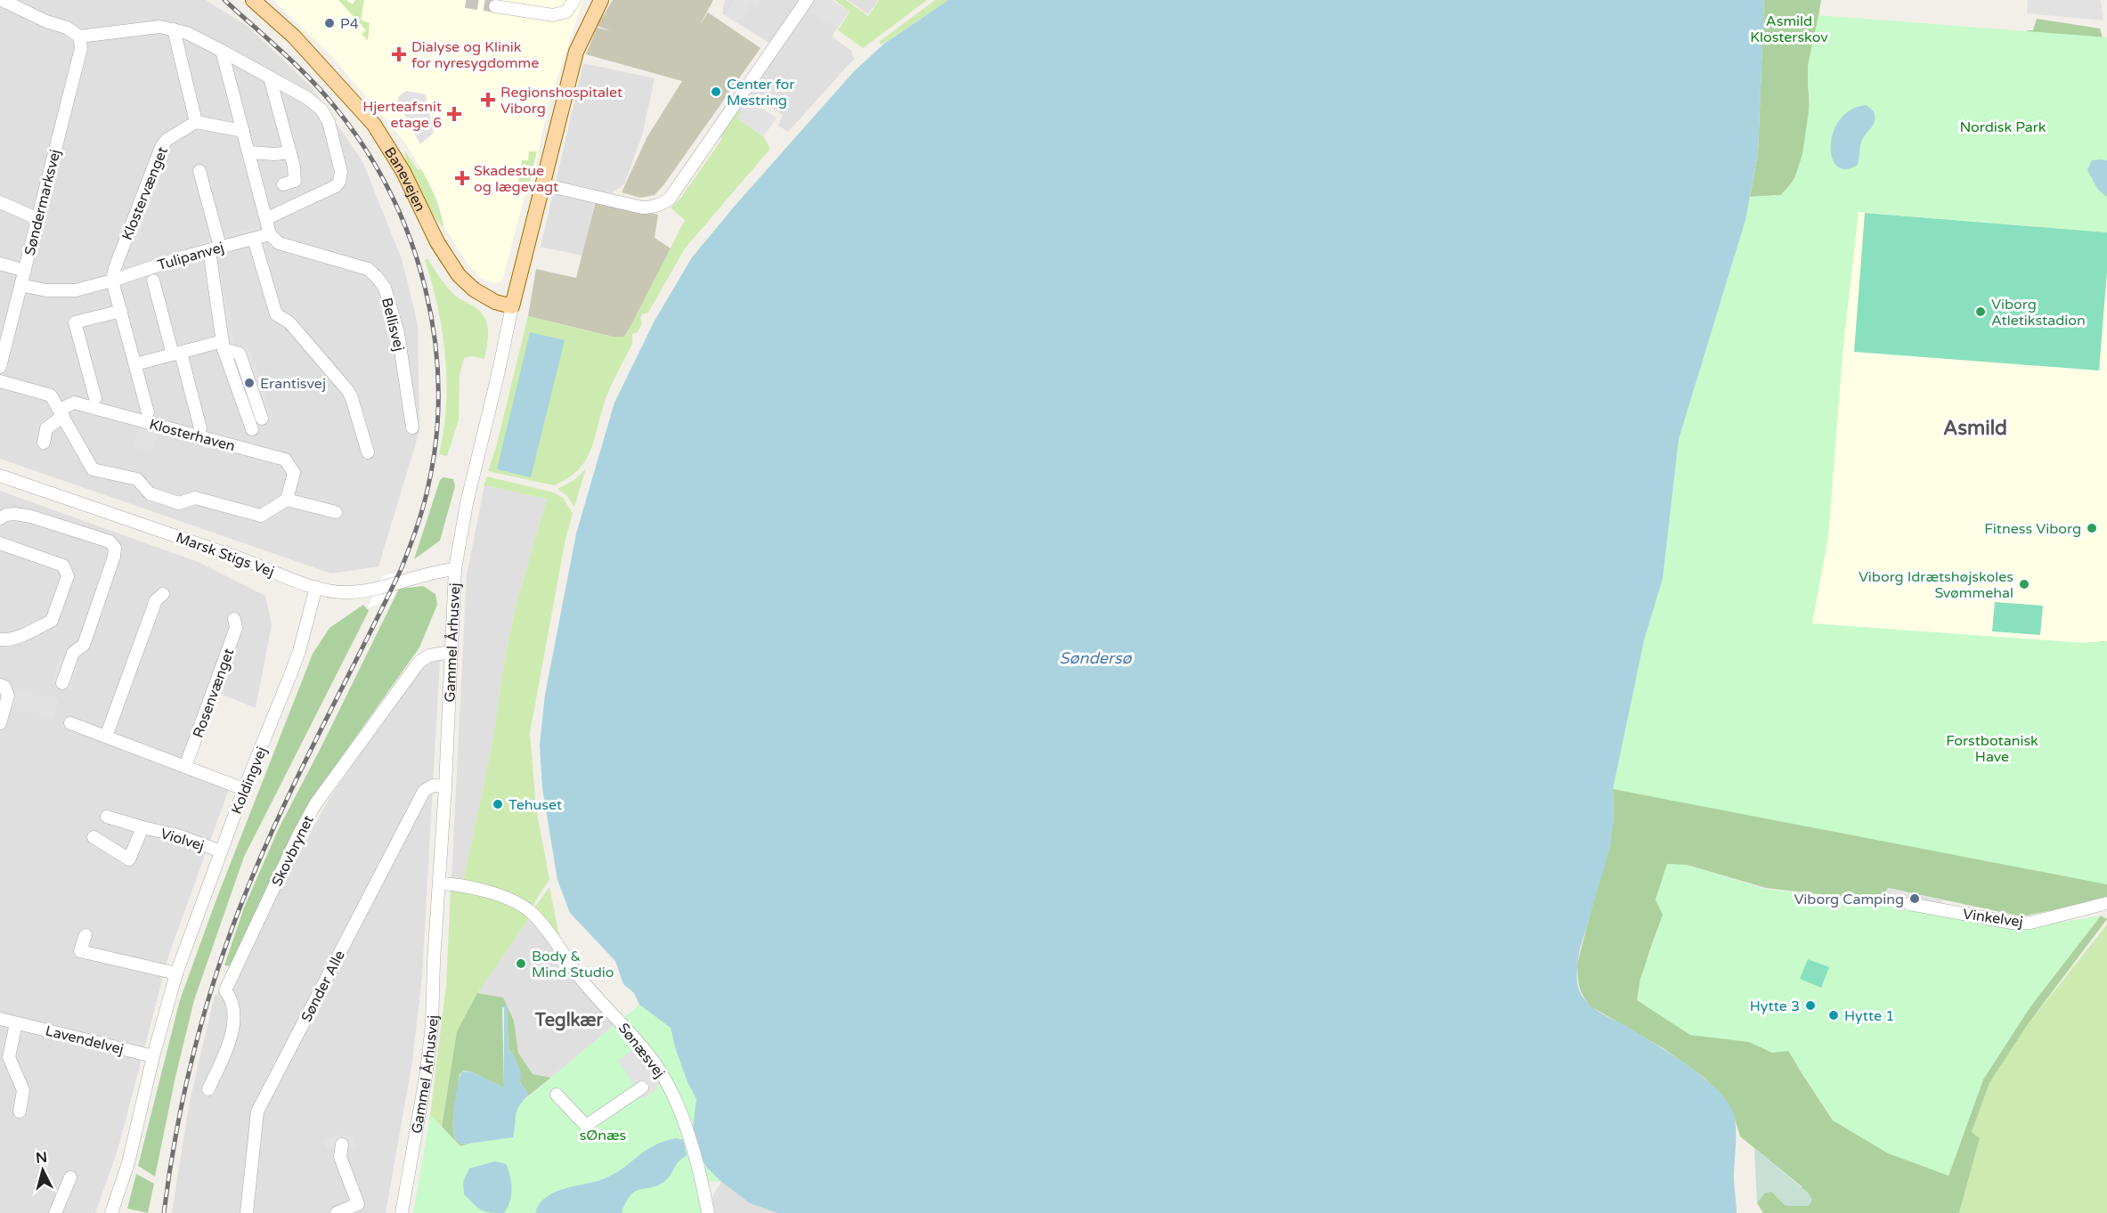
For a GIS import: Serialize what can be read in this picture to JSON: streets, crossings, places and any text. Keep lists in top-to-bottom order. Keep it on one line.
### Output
{"streets":{"main road":["Banevejen","Gammel Århusvej"],"street":["Klostervænget","Søndermarksvej","Tulipanvej","Bellisvej","Klosterhaven","Marsk Stigs Vej","Rosenvænget","Koldingvej","Violvej","Skovbrynet","Vinkelvej","Sønder Alle","Lavendelvej","Sønæsvej"]},"crossings":[["Banevejen","Gammel Århusvej"],["Klostervænget","Tulipanvej"],["Søndermarksvej","Tulipanvej"],["Tulipanvej","Bellisvej"],["Marsk Stigs Vej","Gammel Århusvej"],["Marsk Stigs Vej","Koldingvej"],["Gammel Århusvej","Skovbrynet"],["Gammel Århusvej","Sønder Alle"],["Gammel Århusvej","Sønæsvej"],["Koldingvej","Violvej"],["Koldingvej","Lavendelvej"]],"districts":["Asmild","Teglkær"],"water":["Søndersø"],"parks":["Asmild Klosterskov","Nordisk Park","Forstbotanisk Have","sØnæs"],"places":{"other":["P4","Center for Mestring","Viborg Atletikstadion","Erantisvej","Fitness Viborg","Viborg Idrætshøjskoles Svømmehal","Tehuset","Viborg Camping","Body & Mind Studio","Hytte 3","Hytte 1"],"health":["Dialyse og Klinik for nyresygdomme","Regionshospitalet Viborg","Hjerteafsnit etage 6","Skadestue og lægevagt"]},"north":"top"}
